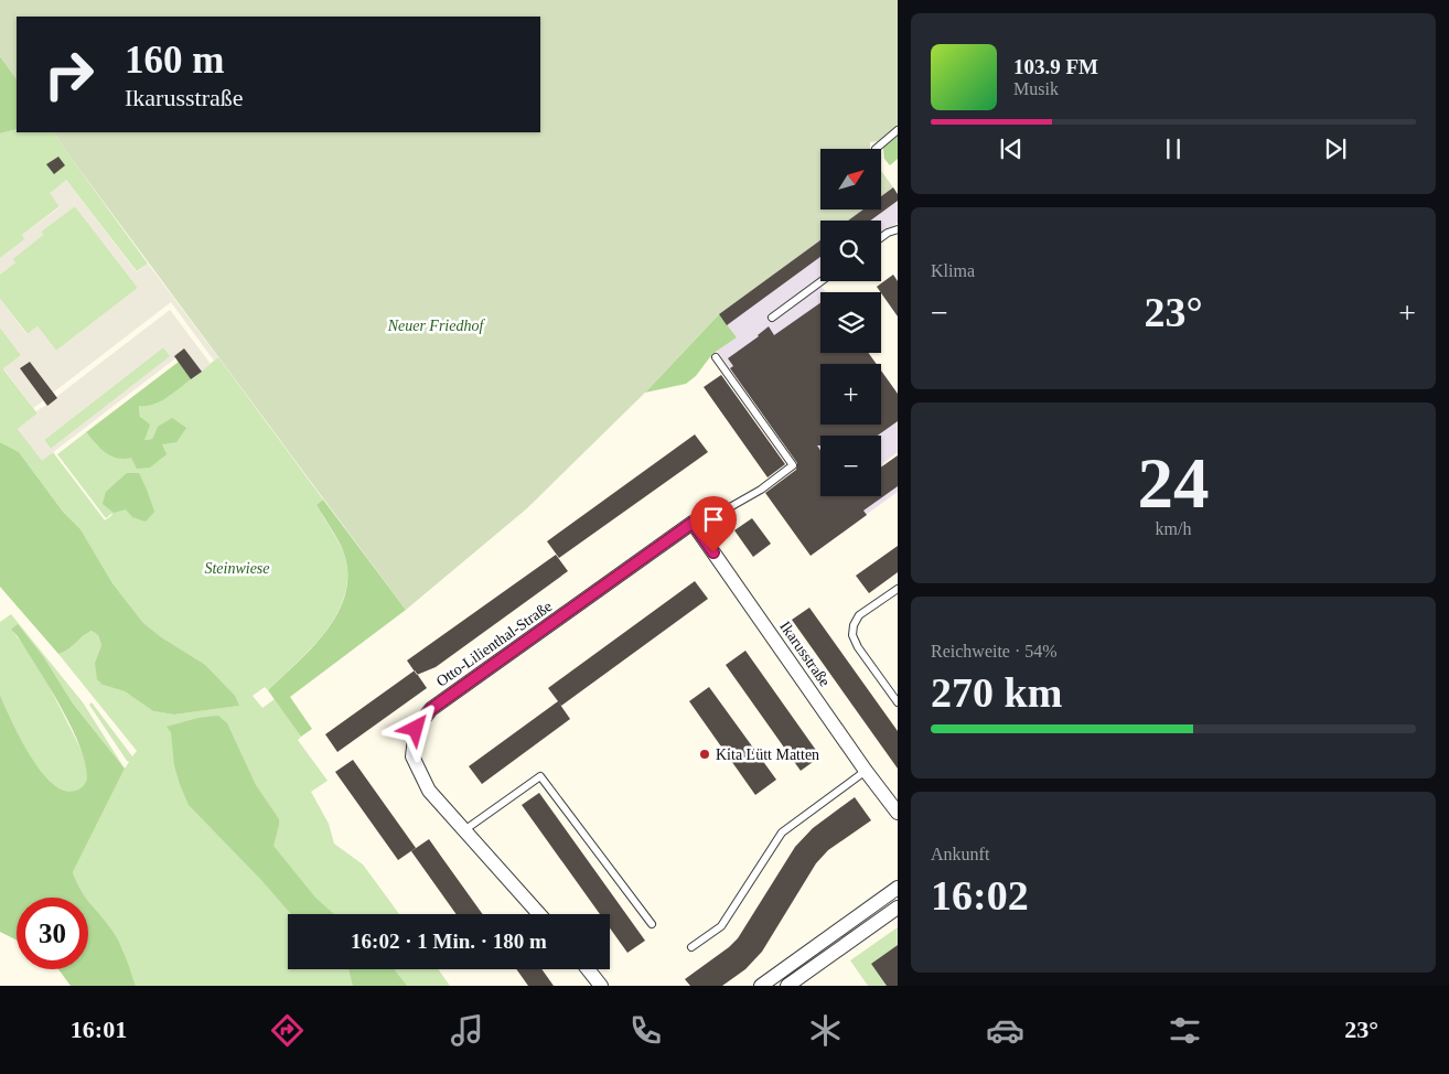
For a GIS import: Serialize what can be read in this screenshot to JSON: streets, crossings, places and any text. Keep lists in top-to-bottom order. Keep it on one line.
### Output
{"streets":{"street":["Otto-Lilienthal-Straße","Ikarusstraße"]},"crossings":[["Otto-Lilienthal-Straße","Ikarusstraße"]],"parks":["Neuer Friedhof","Steinwiese"],"places":["Kita Lütt Matten"],"north":"top right","page":{"turn":["160 m","Ikarusstraße"],"song":["103.9 FM","Musik"],"map_buttons":["+","−"],"tile":["Klima",["24","km/h"],["Reichweite · 54%","270 km"],["Ankunft","16:02"]],"heat":["−","23°","+"],"limit":"30","trip":"16:02 · 1 Min. · 180 m","tabs":["16:01","23°"]}}
